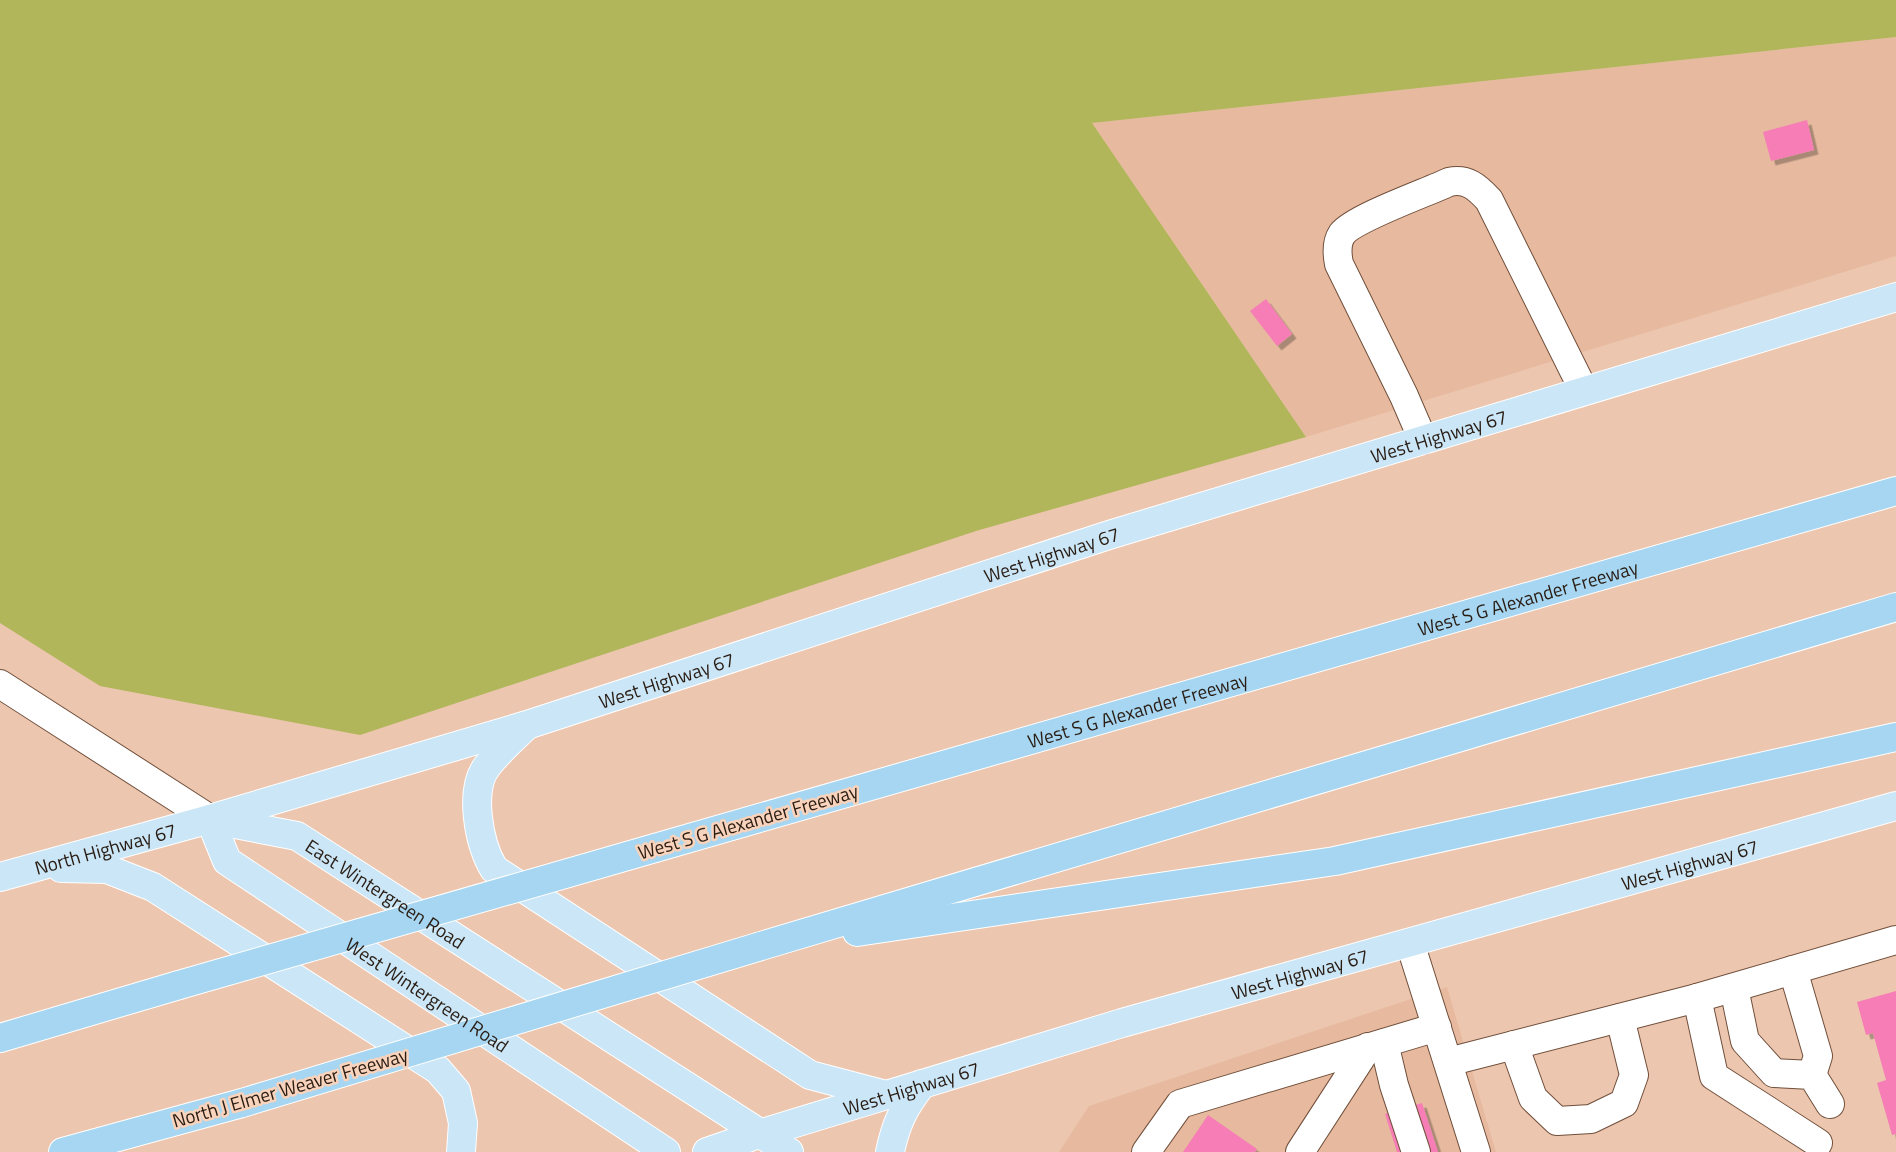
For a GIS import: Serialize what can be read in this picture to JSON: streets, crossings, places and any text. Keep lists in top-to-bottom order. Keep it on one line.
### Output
{"streets":{"highway":["West S G Alexander Freeway","North J Elmer Weaver Freeway"],"main road":["West Highway 67","North Highway 67","East Wintergreen Road","West Wintergreen Road"]},"crossings":[["West Highway 67","North Highway 67"],["West Highway 67","East Wintergreen Road"],["West Highway 67","West Wintergreen Road"],["North Highway 67","East Wintergreen Road"],["North Highway 67","West Wintergreen Road"],["East Wintergreen Road","West Wintergreen Road"]]}
